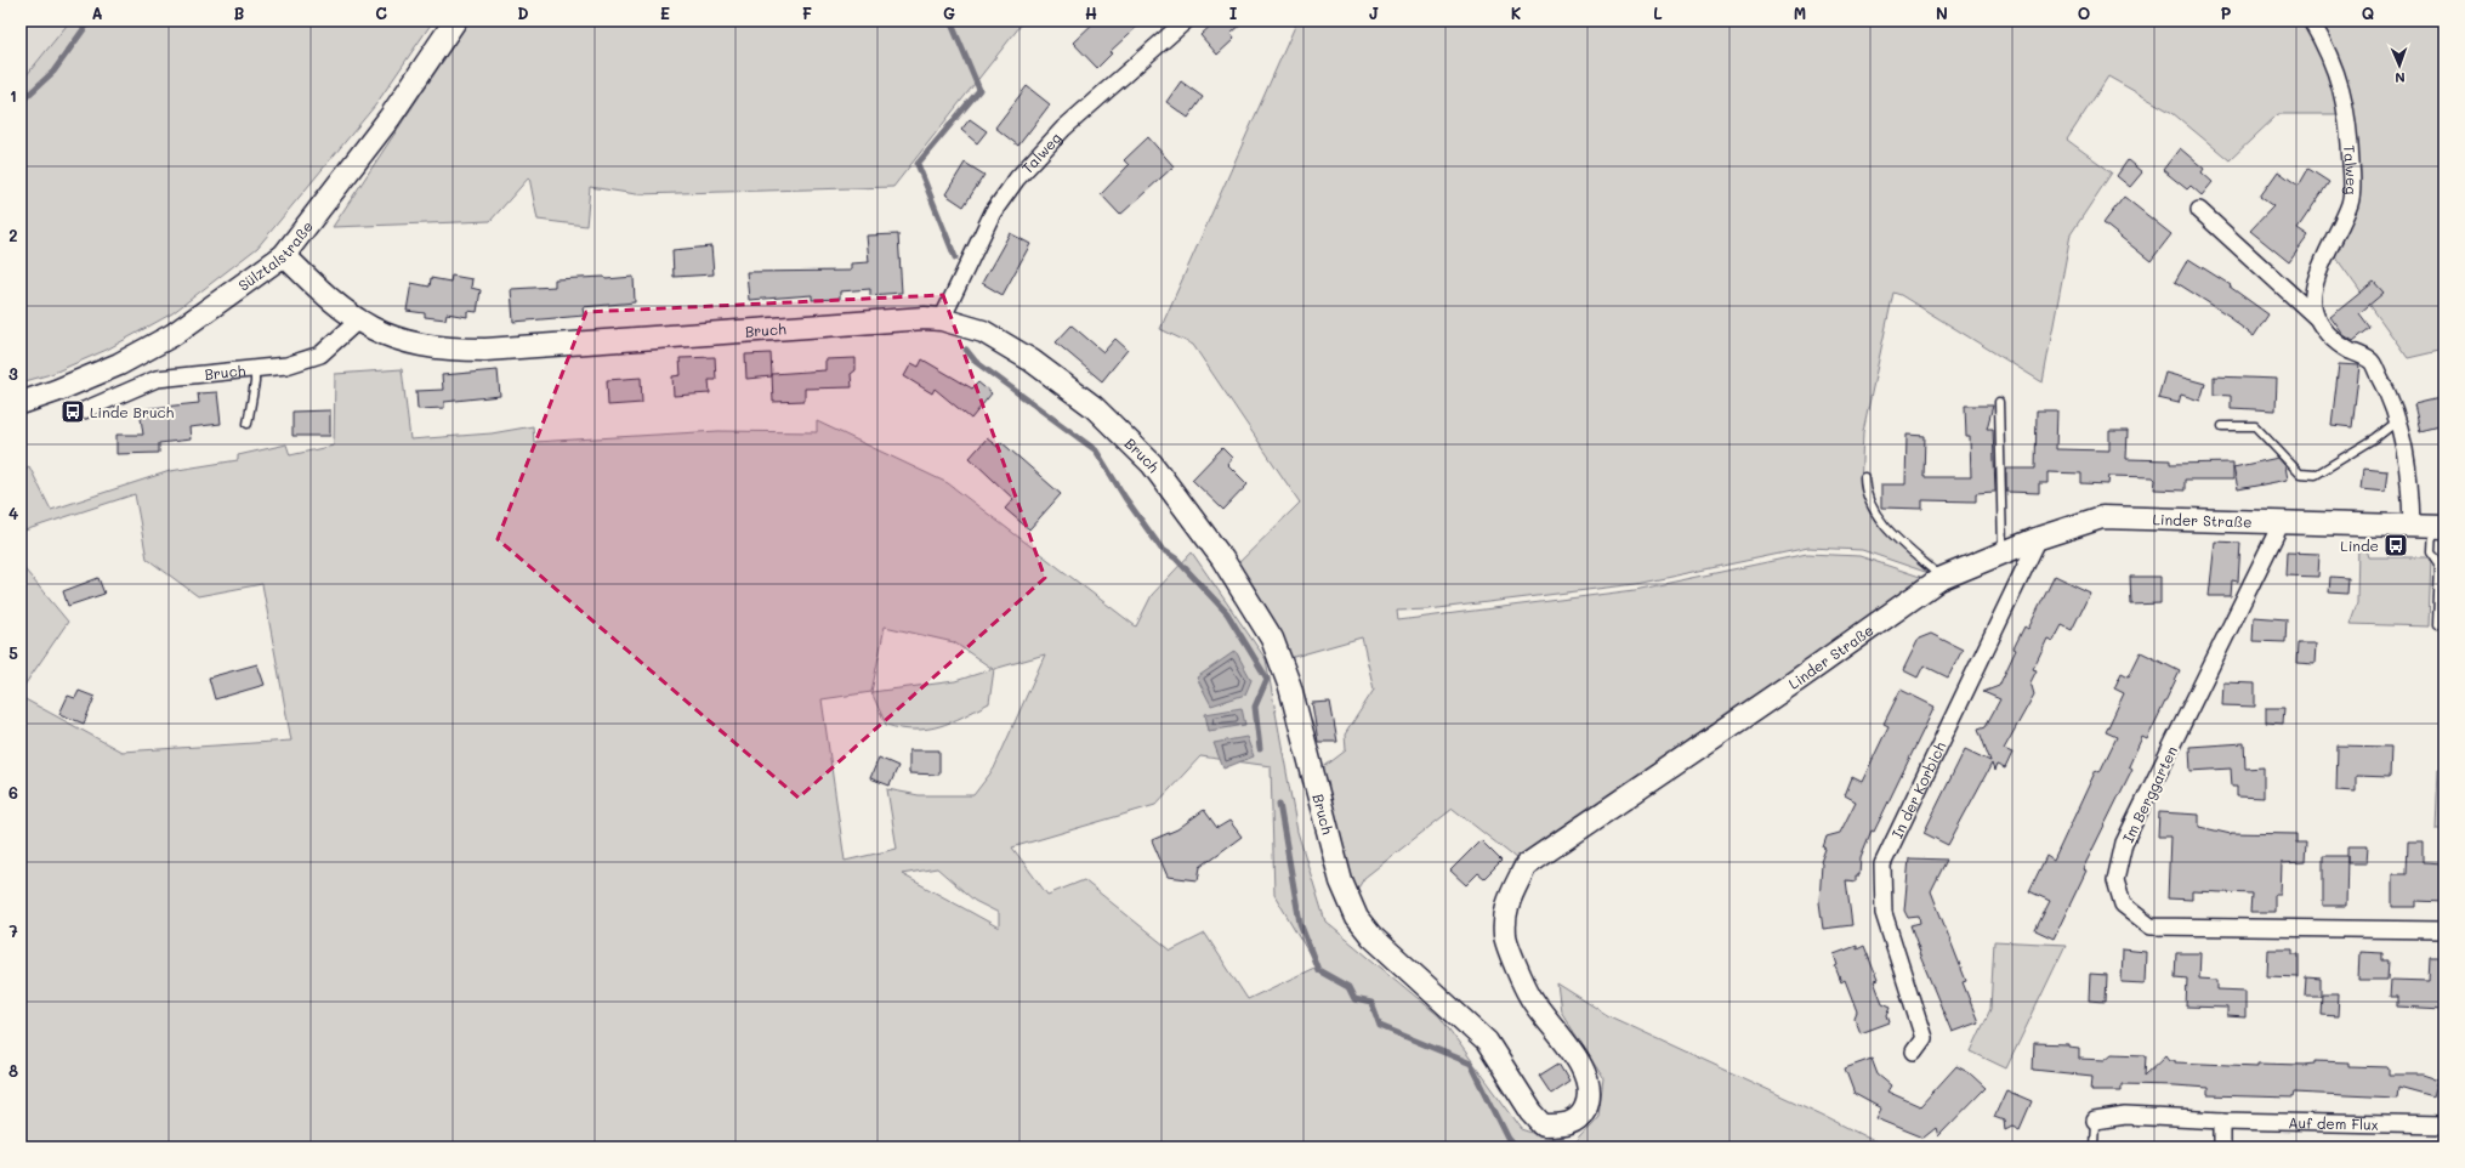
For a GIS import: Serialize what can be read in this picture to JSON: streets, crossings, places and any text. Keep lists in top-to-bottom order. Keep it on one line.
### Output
{"streets":{"street":["Talweg","Sülztalstraße","Bruch","Linder Straße","In der Korbich","Im Berggarten","Auf dem Flux"]},"crossings":[["Talweg","Bruch"],["Talweg","Linder Straße"],["Sülztalstraße","Bruch"],["Bruch","Linder Straße"],["Linder Straße","In der Korbich"],["Linder Straße","Im Berggarten"]],"places":{"bus stop":["Linde Bruch","Linde"]},"north":"bottom","grid":{"columns":["A","B","C","D","E","F","G","H","I","J","K","L","M","N","O","P","Q"],"rows":["1","2","3","4","5","6","7","8"]}}
